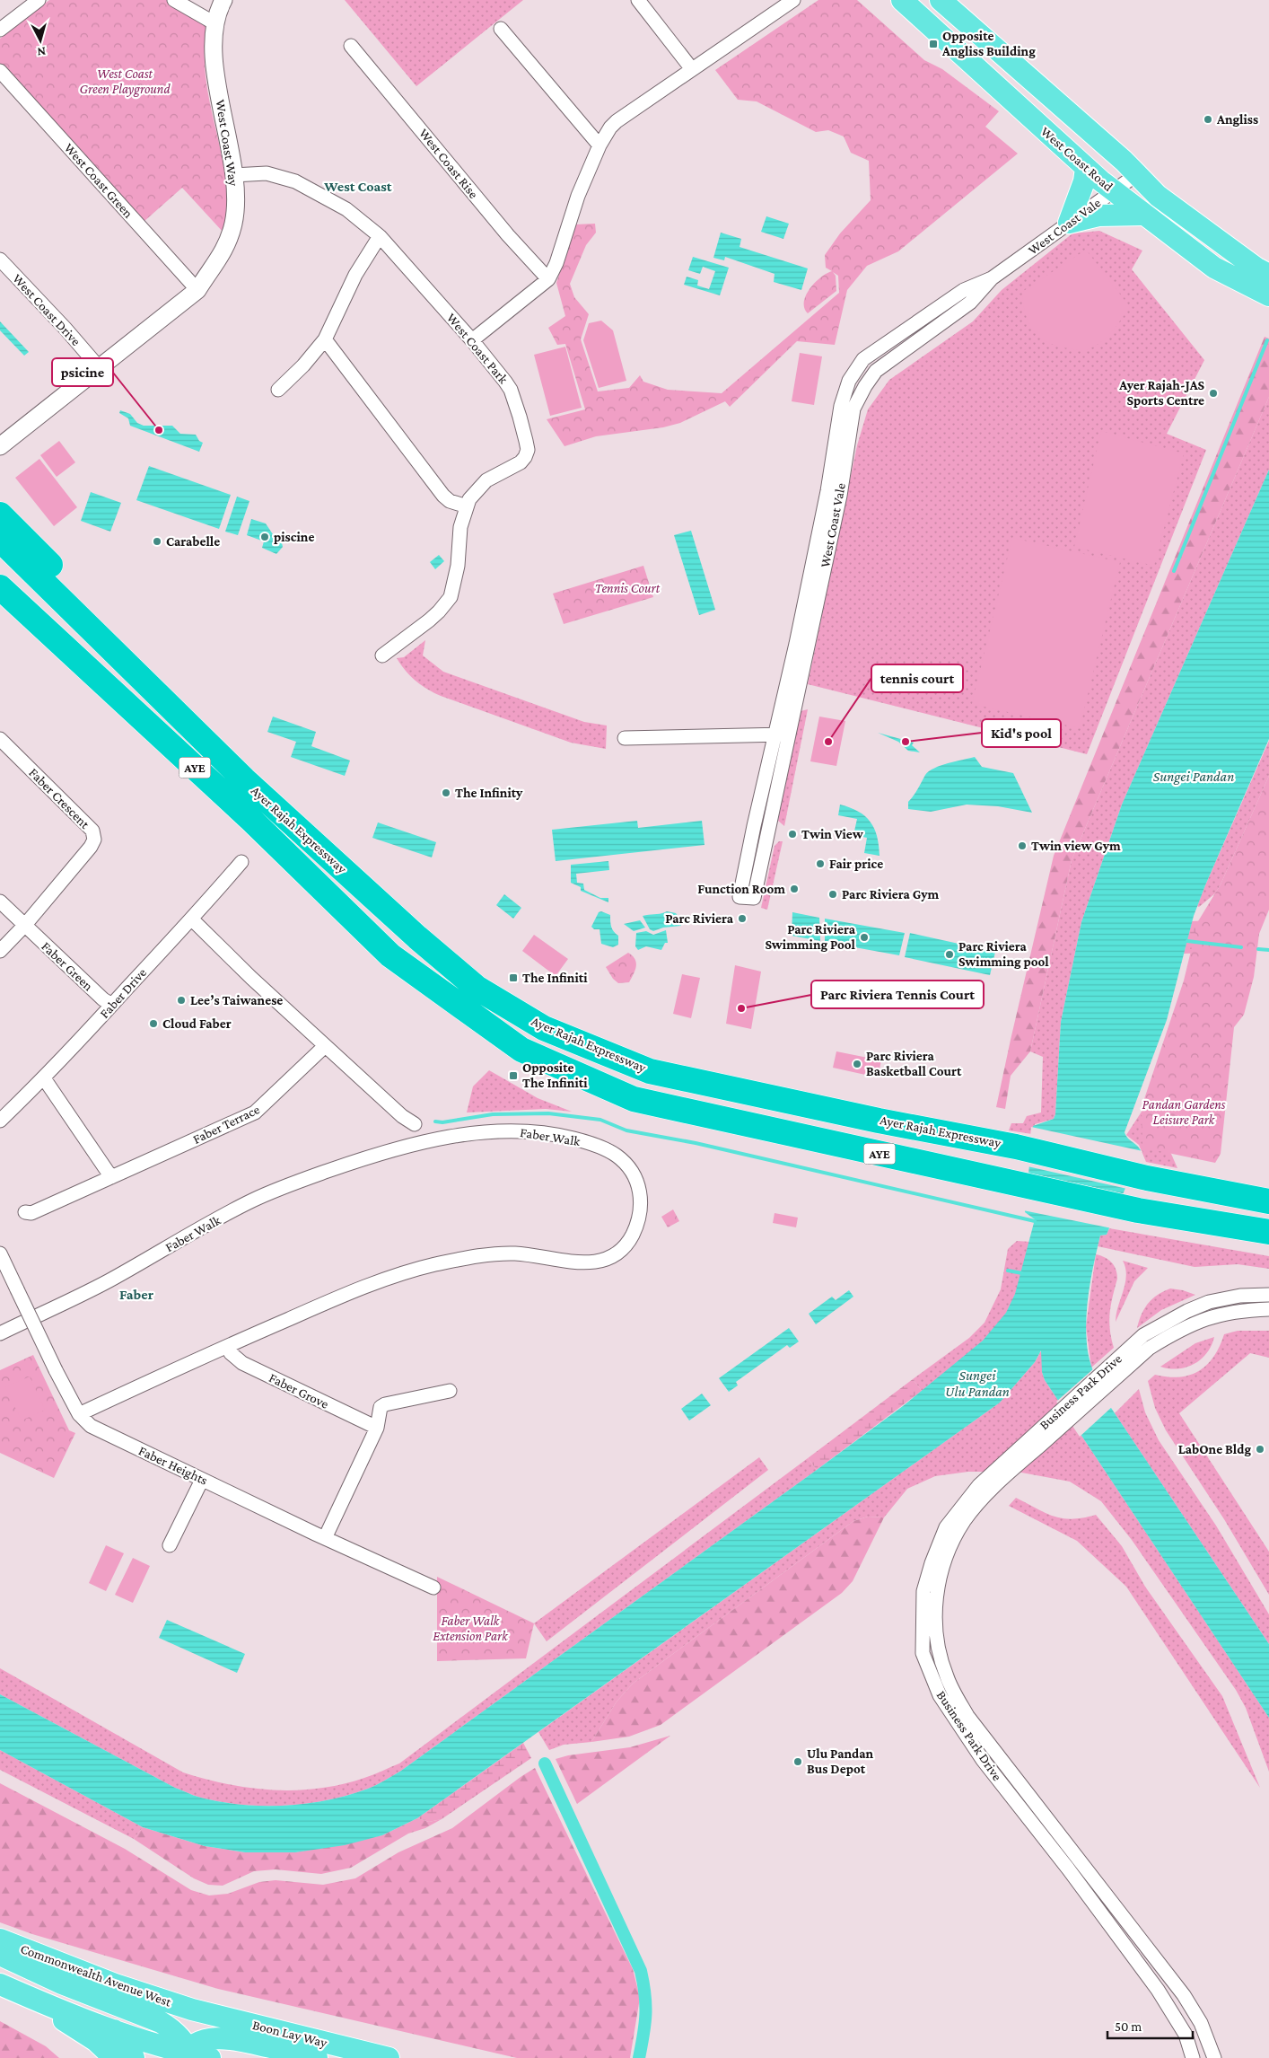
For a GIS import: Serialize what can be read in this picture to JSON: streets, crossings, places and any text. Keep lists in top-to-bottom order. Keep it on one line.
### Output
{"streets":{"highway":["AYE","Ayer Rajah Expressway"],"main road":["West Coast Road","Commonwealth Avenue West","Boon Lay Way"],"street":["West Coast Way","West Coast Rise","West Coast Green","West Coast Vale","West Coast Drive","West Coast Park","Faber Crescent","Faber Green","Faber Drive","Faber Terrace","Faber Walk","Faber Grove","Business Park Drive","Faber Heights"]},"crossings":[["West Coast Way","West Coast Green"],["West Coast Way","West Coast Drive"],["West Coast Way","West Coast Park"],["West Coast Road","West Coast Vale"],["Faber Crescent","Faber Green"],["Faber Green","Faber Drive"],["Faber Walk","Faber Grove"],["Faber Walk","Faber Heights"],["Commonwealth Avenue West","Boon Lay Way"]],"districts":["West Coast","Faber"],"water":["Sungei Pandan","Sungei Ulu Pandan"],"parks":["West Coast Green Playground","Tennis Court","Pandan Gardens Leisure Park","Faber Walk Extension Park"],"places":{"transit":["Opposite Angliss Building","The Infiniti","Opposite The Infiniti"],"other":["Angliss","Ayer Rajah-JAS Sports Centre","psicine","piscine","Carabelle","tennis court","Kid's pool","The Infinity","Twin View","Twin view Gym","Fair price","Function Room","Parc Riviera Gym","Parc Riviera","Parc Riviera Swimming Pool","Parc Riviera Swimming pool","Lee’s Taiwanese","Parc Riviera Tennis Court","Cloud Faber","Parc Riviera Basketball Court","LabOne Bldg","Ulu Pandan Bus Depot"]},"scale_bar":"50 m","north":"bottom"}
